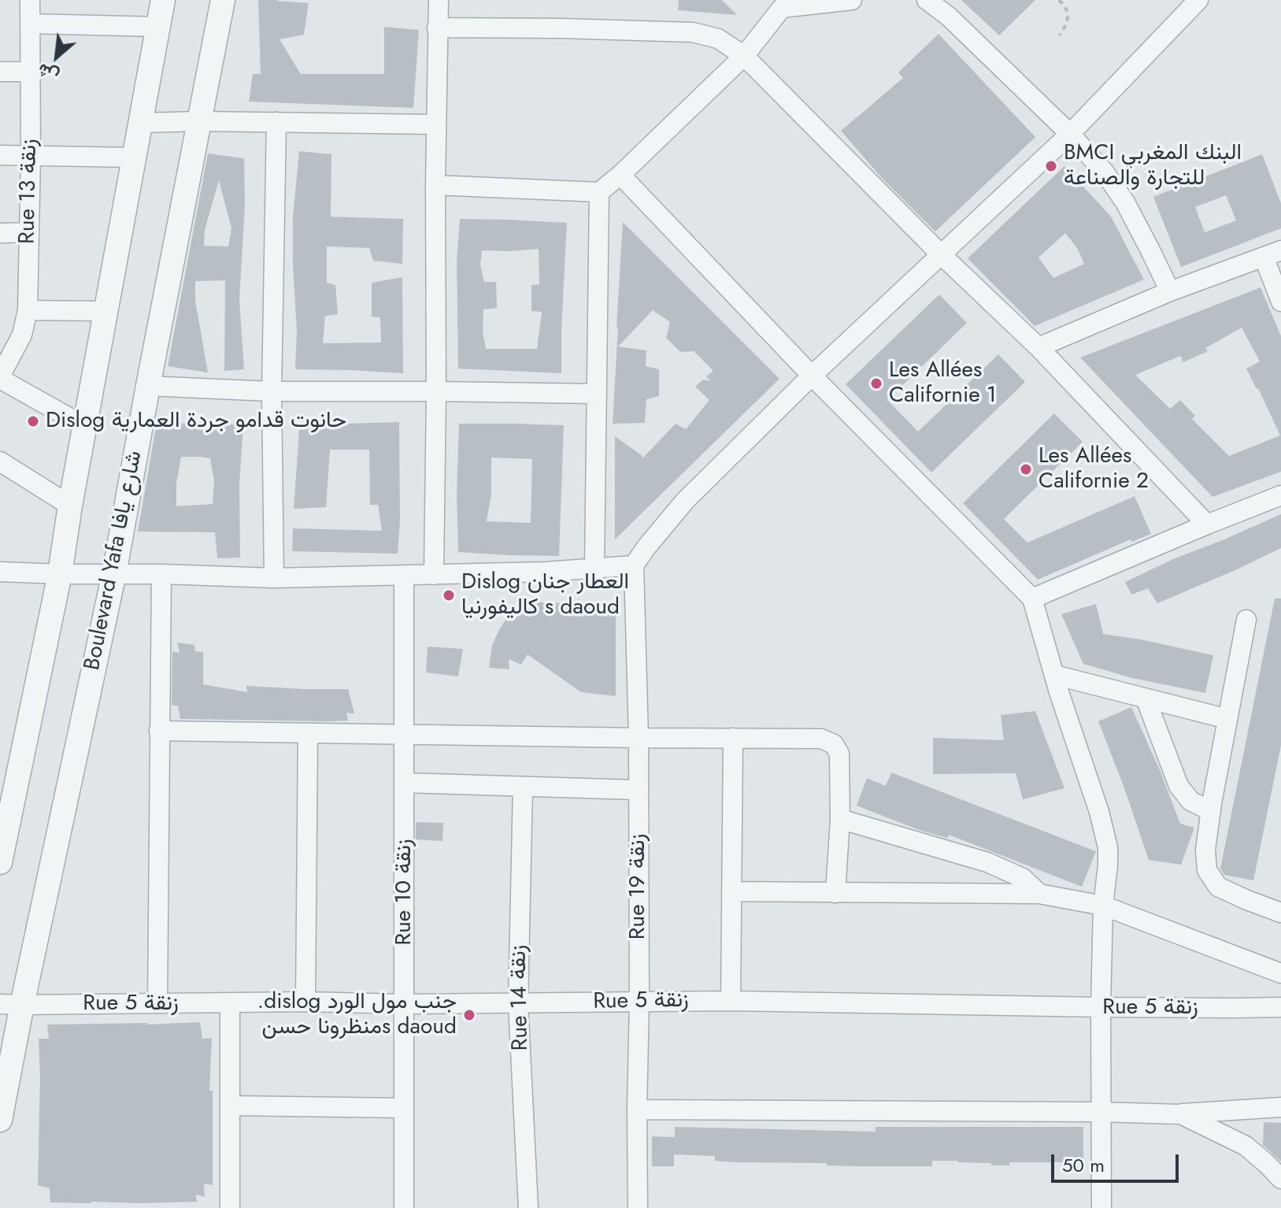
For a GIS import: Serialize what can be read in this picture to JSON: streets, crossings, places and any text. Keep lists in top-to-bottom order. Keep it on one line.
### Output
{"streets":{"street":["Rue 13 زنقة","Boulevard Yafa شارع يافا","Rue 19 زنقة","Rue 10 زنقة","Rue 14 زنقة","Rue 5 زنقة"]},"crossings":[["Boulevard Yafa شارع يافا","Rue 5 زنقة"],["Rue 19 زنقة","Rue 5 زنقة"],["Rue 10 زنقة","Rue 5 زنقة"],["Rue 14 زنقة","Rue 5 زنقة"]],"places":["BMCI البنك المغربي للتجارة والصناعة","Les Allées Californie 1","Dislog حانوت قدامو جردة العمارية","Les Allées Californie 2","Dislog العطار جنان كاليفورنيا s daoud",".dislog جنب مول الورد منظرونا حسنs daoud"],"scale_bar":"50 m","north":"bottom left"}
